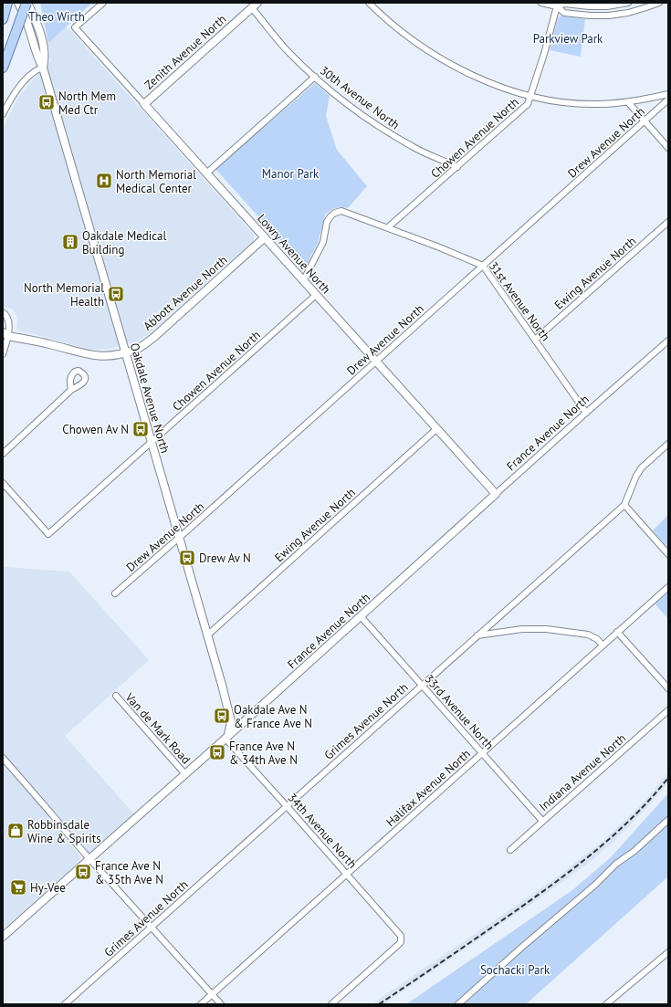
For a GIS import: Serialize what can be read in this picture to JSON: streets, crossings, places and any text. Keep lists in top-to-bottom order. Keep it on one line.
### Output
{"streets":{"street":["Zenith Avenue North","30th Avenue North","Chowen Avenue North","Drew Avenue North","Lowry Avenue North","Ewing Avenue North","Abbott Avenue North","31st Avenue North","Oakdale Avenue North","France Avenue North","33rd Avenue North","Grimes Avenue North","Van de Mark Road","Indiana Avenue North","Halifax Avenue North","34th Avenue North"]},"crossings":[["Zenith Avenue North","30th Avenue North"],["Zenith Avenue North","Lowry Avenue North"],["30th Avenue North","Chowen Avenue North"],["Chowen Avenue North","Lowry Avenue North"],["Chowen Avenue North","31st Avenue North"],["Chowen Avenue North","Oakdale Avenue North"],["Drew Avenue North","Lowry Avenue North"],["Drew Avenue North","31st Avenue North"],["Drew Avenue North","Oakdale Avenue North"],["Lowry Avenue North","Ewing Avenue North"],["Lowry Avenue North","Abbott Avenue North"],["Lowry Avenue North","31st Avenue North"],["Lowry Avenue North","France Avenue North"],["Ewing Avenue North","31st Avenue North"],["Ewing Avenue North","Oakdale Avenue North"],["Abbott Avenue North","Oakdale Avenue North"],["31st Avenue North","France Avenue North"],["Oakdale Avenue North","France Avenue North"],["Oakdale Avenue North","34th Avenue North"],["France Avenue North","33rd Avenue North"],["France Avenue North","Van de Mark Road"],["France Avenue North","34th Avenue North"],["33rd Avenue North","Grimes Avenue North"],["33rd Avenue North","Indiana Avenue North"],["33rd Avenue North","Halifax Avenue North"],["Grimes Avenue North","34th Avenue North"],["Halifax Avenue North","34th Avenue North"]],"parks":["Theo Wirth","Parkview Park","Manor Park","Sochacki Park"],"places":{"bus stop":["North Mem Med Ctr","North Memorial Health","Chowen Av N","Drew Av N","Oakdale Ave N & France Ave N","France Ave N & 34th Ave N","France Ave N & 35th Ave N"],"hospital":["North Memorial Medical Center"],"building":["Oakdale Medical Building"],"shop":["Robbinsdale Wine & Spirits"],"supermarket":["Hy-Vee"]}}
